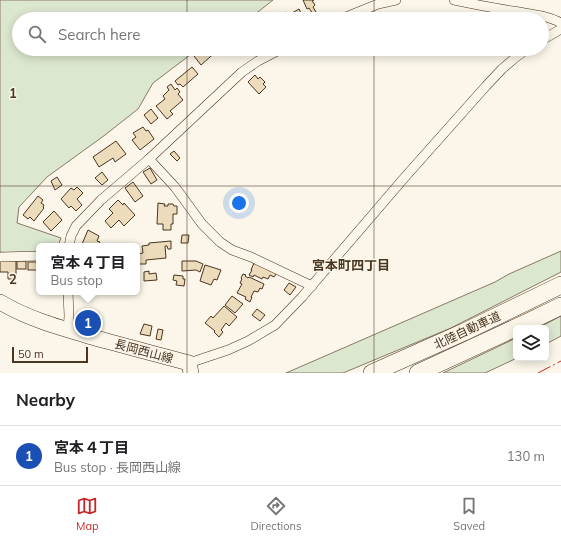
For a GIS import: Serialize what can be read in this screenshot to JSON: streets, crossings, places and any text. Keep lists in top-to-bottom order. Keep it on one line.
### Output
{"streets":{"highway":["北陸自動車道"],"main road":["長岡西山線"]},"districts":["宮本町四丁目"],"scale_bar":"50 m","page":{"search":"Search here","popup":["宮本４丁目","Bus stop"],"pins":"1","scale":"50 m","heading":"Nearby","list":[{"mark":"1","name":"宮本４丁目","note":"Bus stop · 長岡西山線","value":"130 m"}],"nav":["Map","Directions","Saved"]},"grid":{"rows":["1","2"]}}
